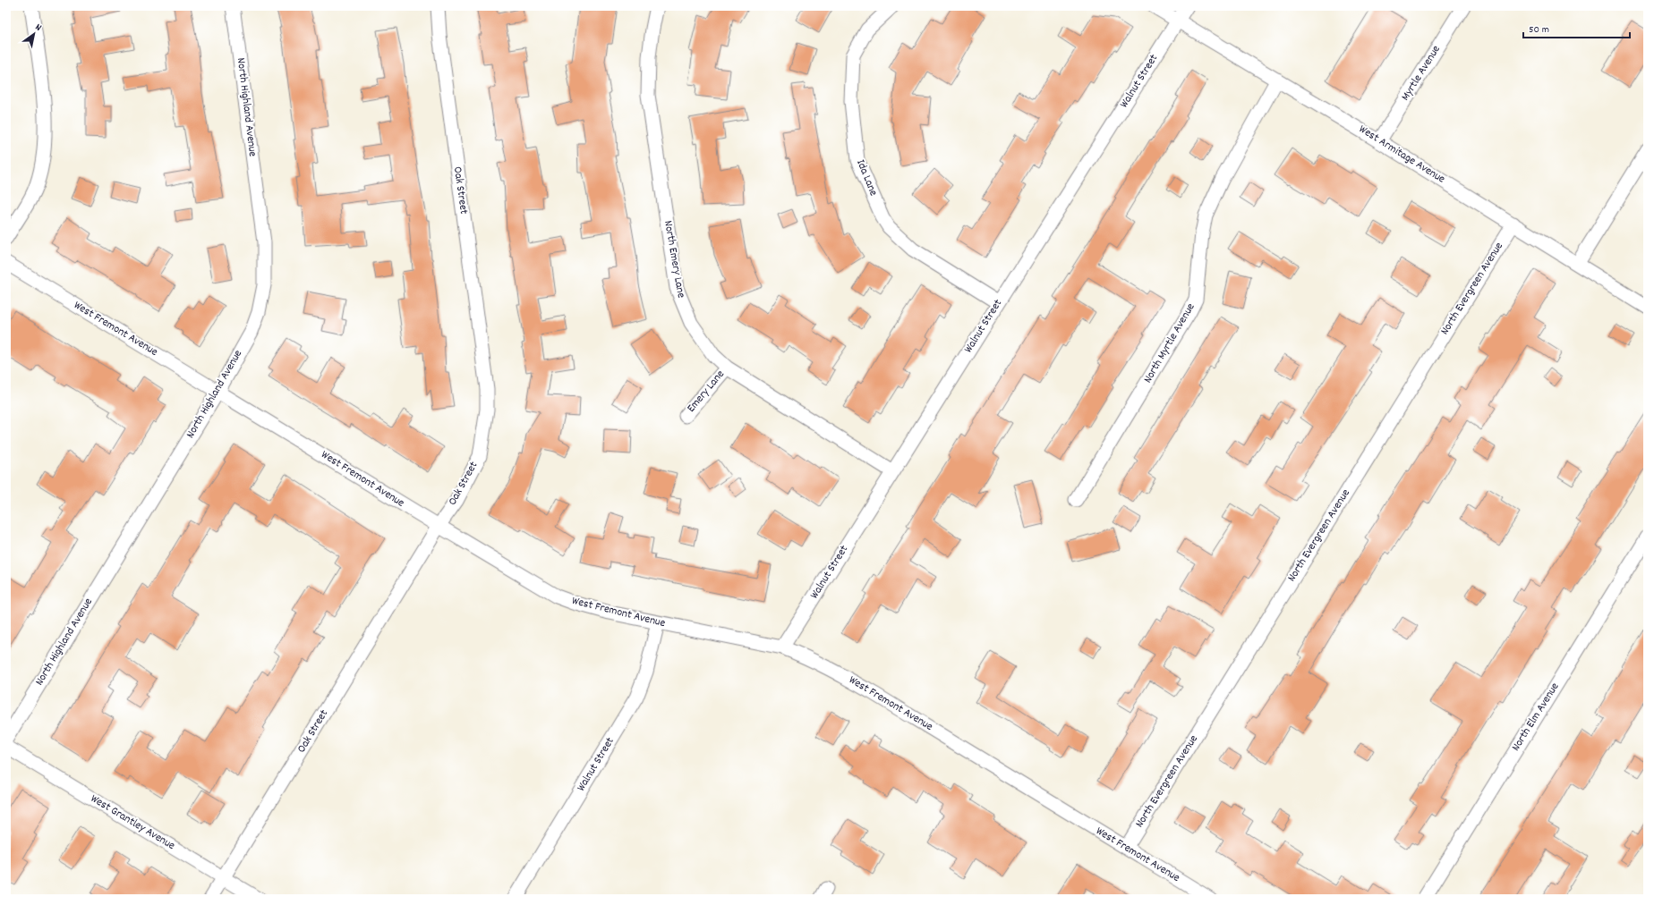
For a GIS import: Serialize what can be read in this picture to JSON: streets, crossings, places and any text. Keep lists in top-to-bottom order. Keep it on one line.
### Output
{"streets":{"street":["Myrtle Avenue","Walnut Street","North Highland Avenue","West Armitage Avenue","Ida Lane","Oak Street","North Emery Lane","North Evergreen Avenue","West Fremont Avenue","North Myrtle Avenue","Emery Lane","North Elm Avenue","West Grantley Avenue"]},"crossings":[["Myrtle Avenue","West Armitage Avenue"],["Walnut Street","West Armitage Avenue"],["Walnut Street","Ida Lane"],["Walnut Street","North Emery Lane"],["Walnut Street","West Fremont Avenue"],["North Highland Avenue","West Fremont Avenue"],["West Armitage Avenue","North Evergreen Avenue"],["West Armitage Avenue","North Myrtle Avenue"],["Oak Street","West Fremont Avenue"],["Oak Street","West Grantley Avenue"],["North Emery Lane","Emery Lane"],["North Evergreen Avenue","West Fremont Avenue"]],"scale_bar":"50 m","north":"top right"}
